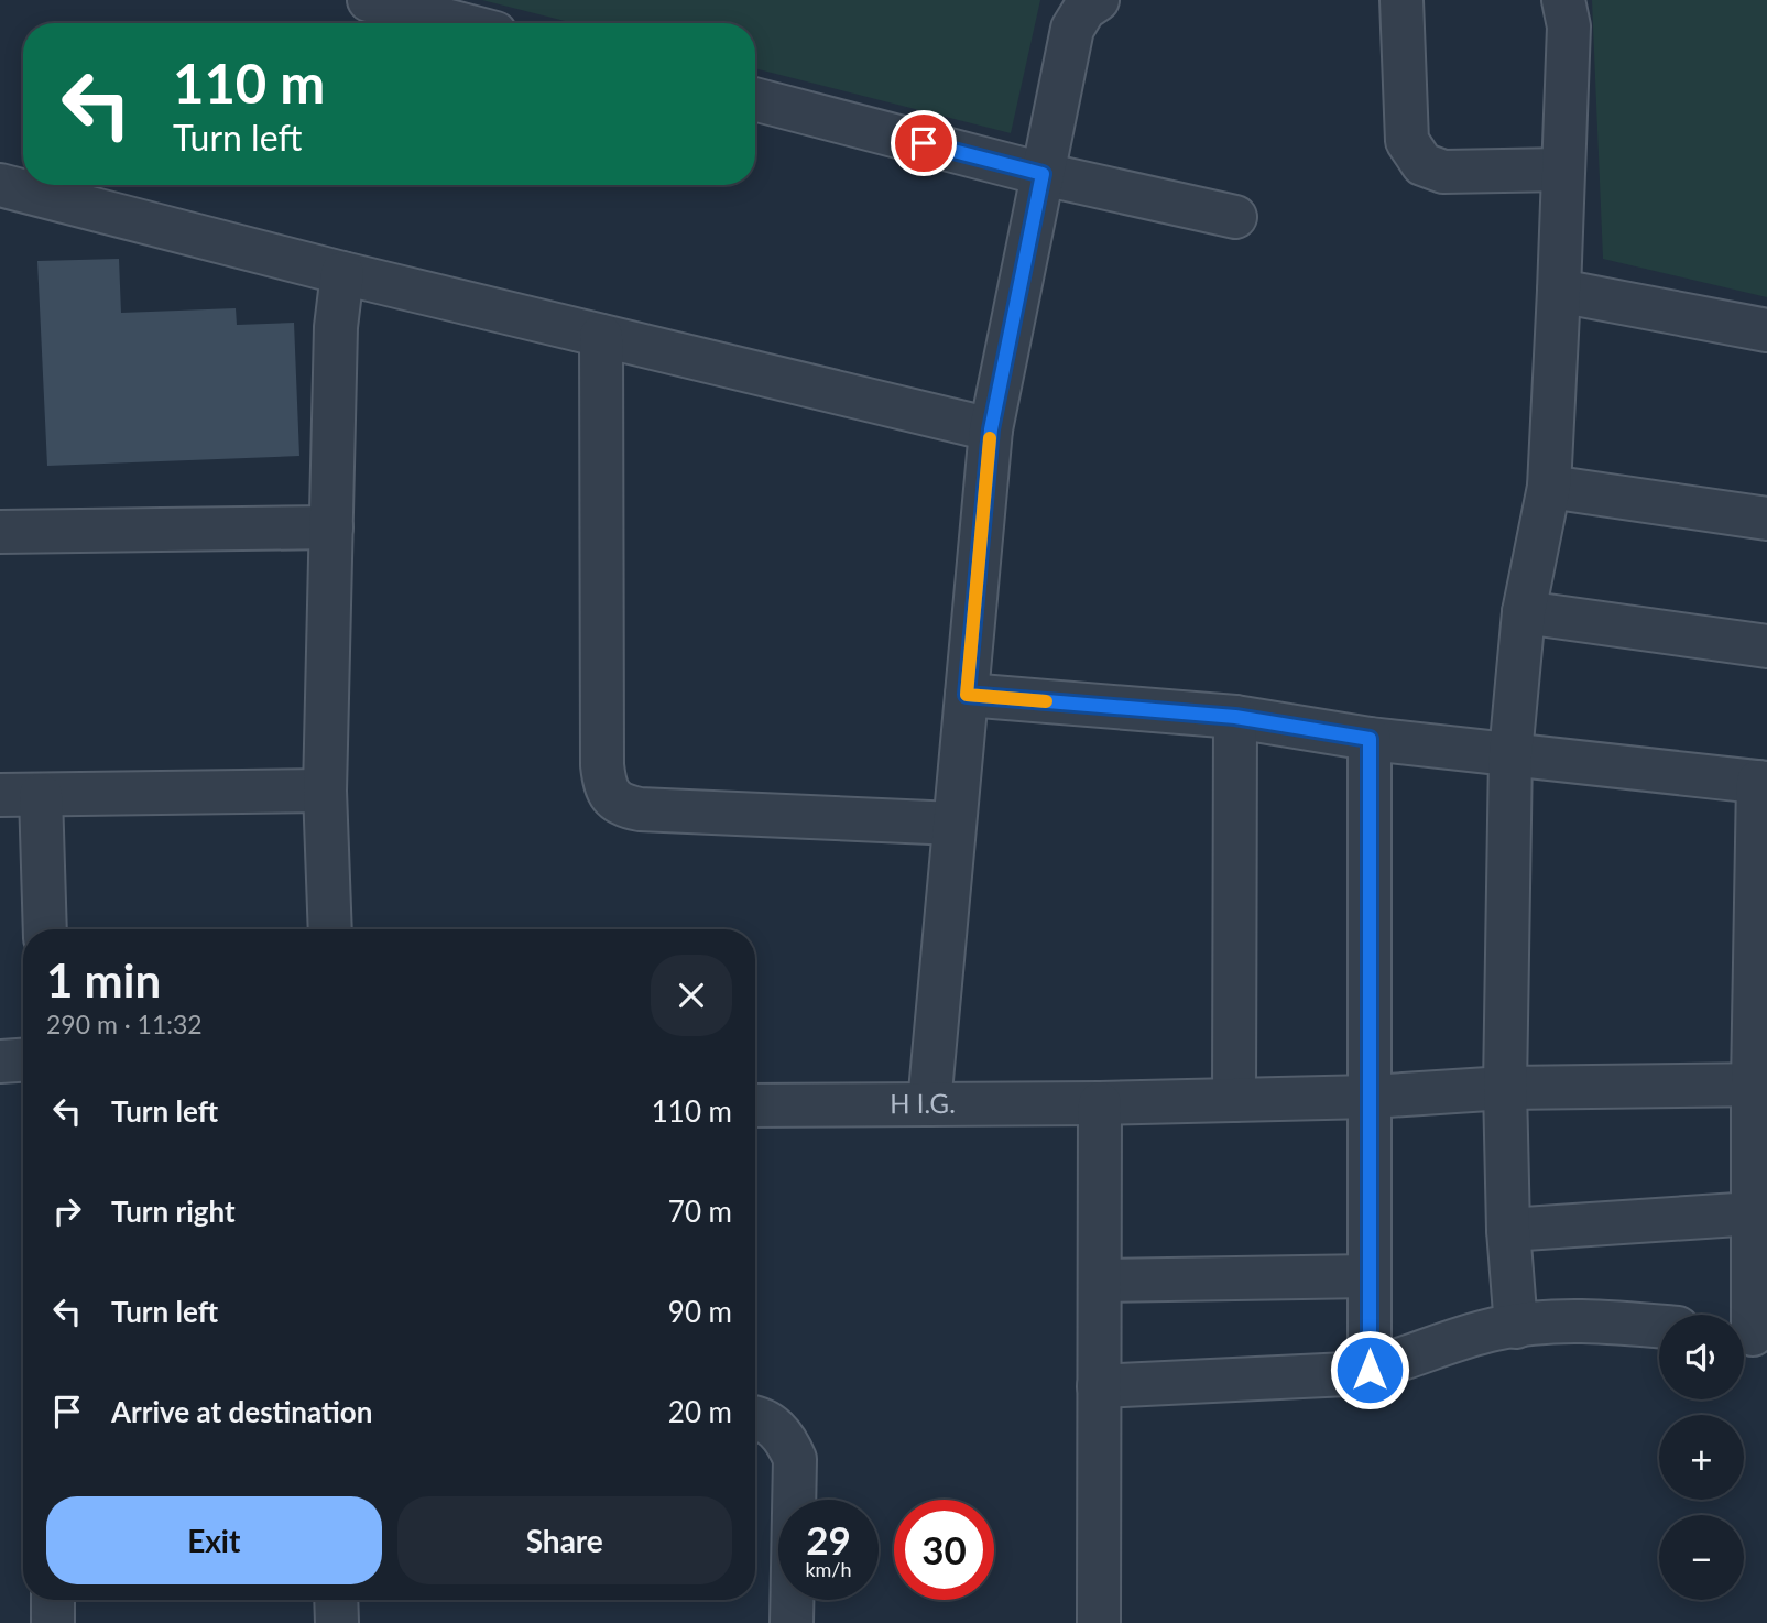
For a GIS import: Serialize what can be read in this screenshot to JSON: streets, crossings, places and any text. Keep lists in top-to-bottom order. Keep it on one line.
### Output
{"streets":{"street":["H I.G."]},"page":{"turn":["110 m","Turn left"],"heading":["1 min","290 m · 11:32"],"list":[{"name":"Turn left","value":"110 m"},{"name":"Turn right","value":"70 m"},{"name":"Turn left","value":"90 m"},{"name":"Arrive at destination","value":"20 m"}],"map_buttons":["+","−"],"buttons":["Exit","Share"],"speed":"29 km/h","limit":"30"}}
